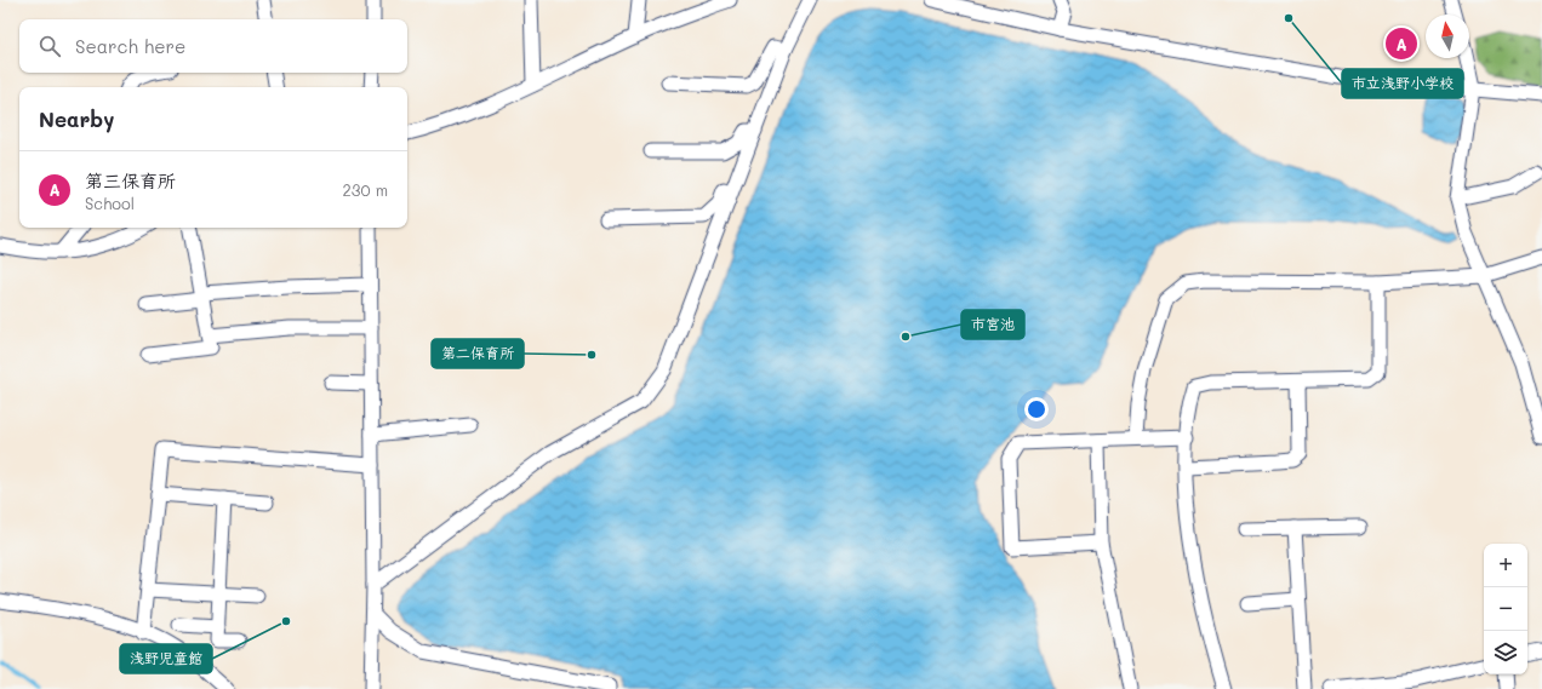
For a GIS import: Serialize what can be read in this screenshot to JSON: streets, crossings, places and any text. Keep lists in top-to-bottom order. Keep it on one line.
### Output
{"places":["市立浅野小学校","市宮池","第二保育所","浅野児童館"],"north":"top","page":{"search":"Search here","pins":"A","heading":"Nearby","list":[{"mark":"A","name":"第三保育所","note":"School","value":"230 m"}],"map_buttons":["+","−"]}}
